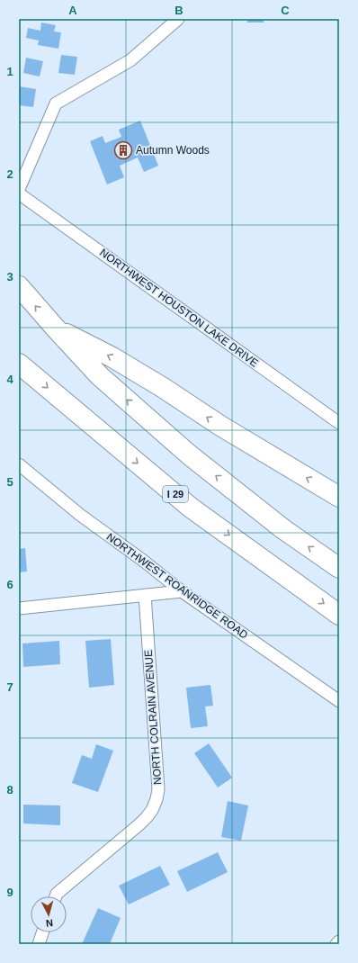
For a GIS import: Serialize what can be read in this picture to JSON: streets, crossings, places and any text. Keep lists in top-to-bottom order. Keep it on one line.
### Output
{"streets":{"highway":["I 29"],"street":["NORTHWEST HOUSTON LAKE DRIVE","NORTHWEST ROANRIDGE ROAD","NORTH COLRAIN AVENUE"]},"places":{"building":["Autumn Woods"]},"north":"bottom","grid":{"columns":["A","B","C"],"rows":["1","2","3","4","5","6","7","8","9"]}}
